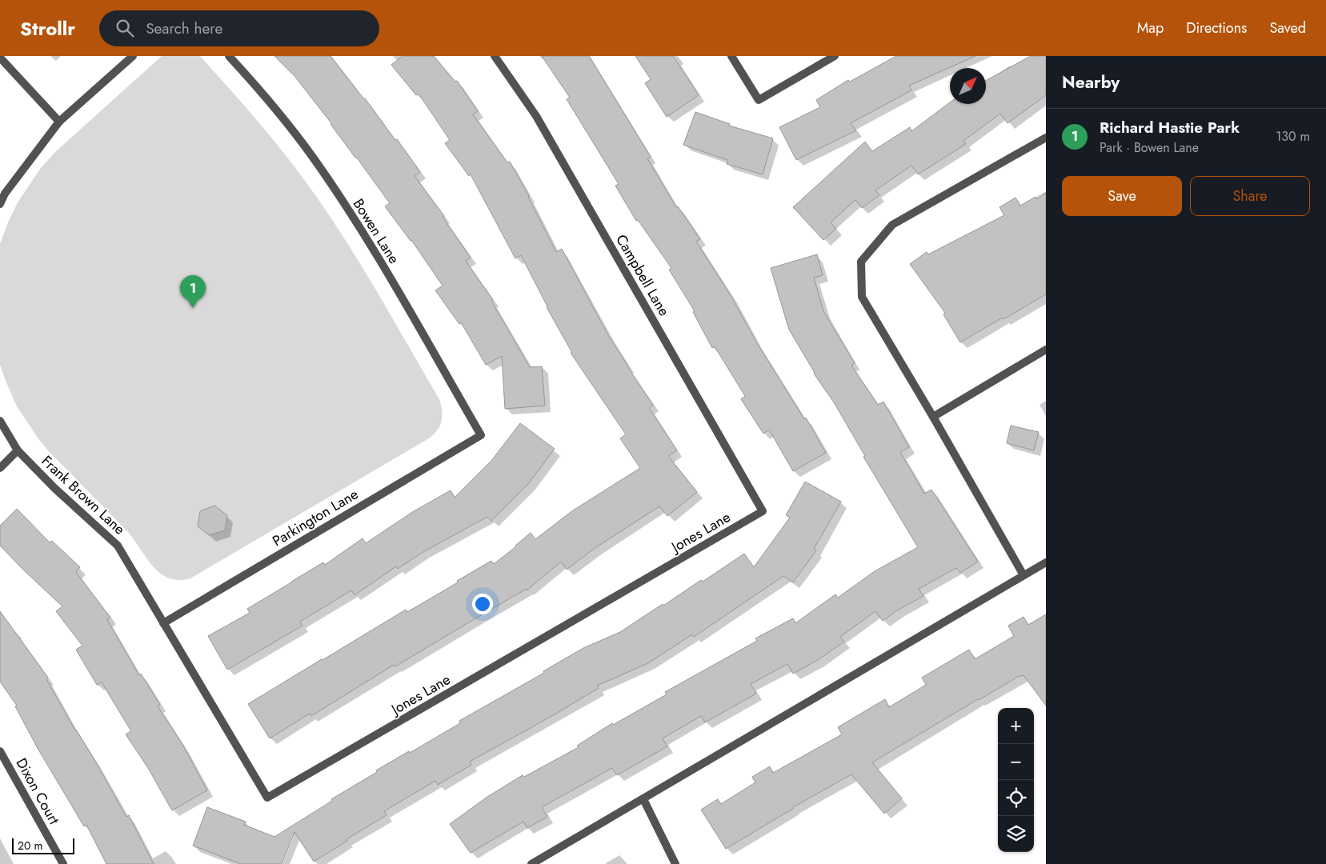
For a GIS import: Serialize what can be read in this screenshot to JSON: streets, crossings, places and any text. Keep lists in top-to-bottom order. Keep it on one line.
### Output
{"streets":{"street":["Bowen Lane","Campbell Lane","Frank Brown Lane","Parkington Lane","Jones Lane","Dixon Court"]},"crossings":[["Bowen Lane","Parkington Lane"],["Campbell Lane","Jones Lane"],["Frank Brown Lane","Parkington Lane"],["Frank Brown Lane","Jones Lane"],["Parkington Lane","Jones Lane"]],"scale_bar":"20 m","north":"top right","page":{"header":"Strollr","search":"Search here","nav":["Map","Directions","Saved"],"heading":"Nearby","list":[{"mark":"1","name":"Richard Hastie Park","note":"Park · Bowen Lane","value":"130 m"}],"buttons":["Save","Share"],"pins":"1","map_buttons":["+","−"],"scale":"20 m"}}
